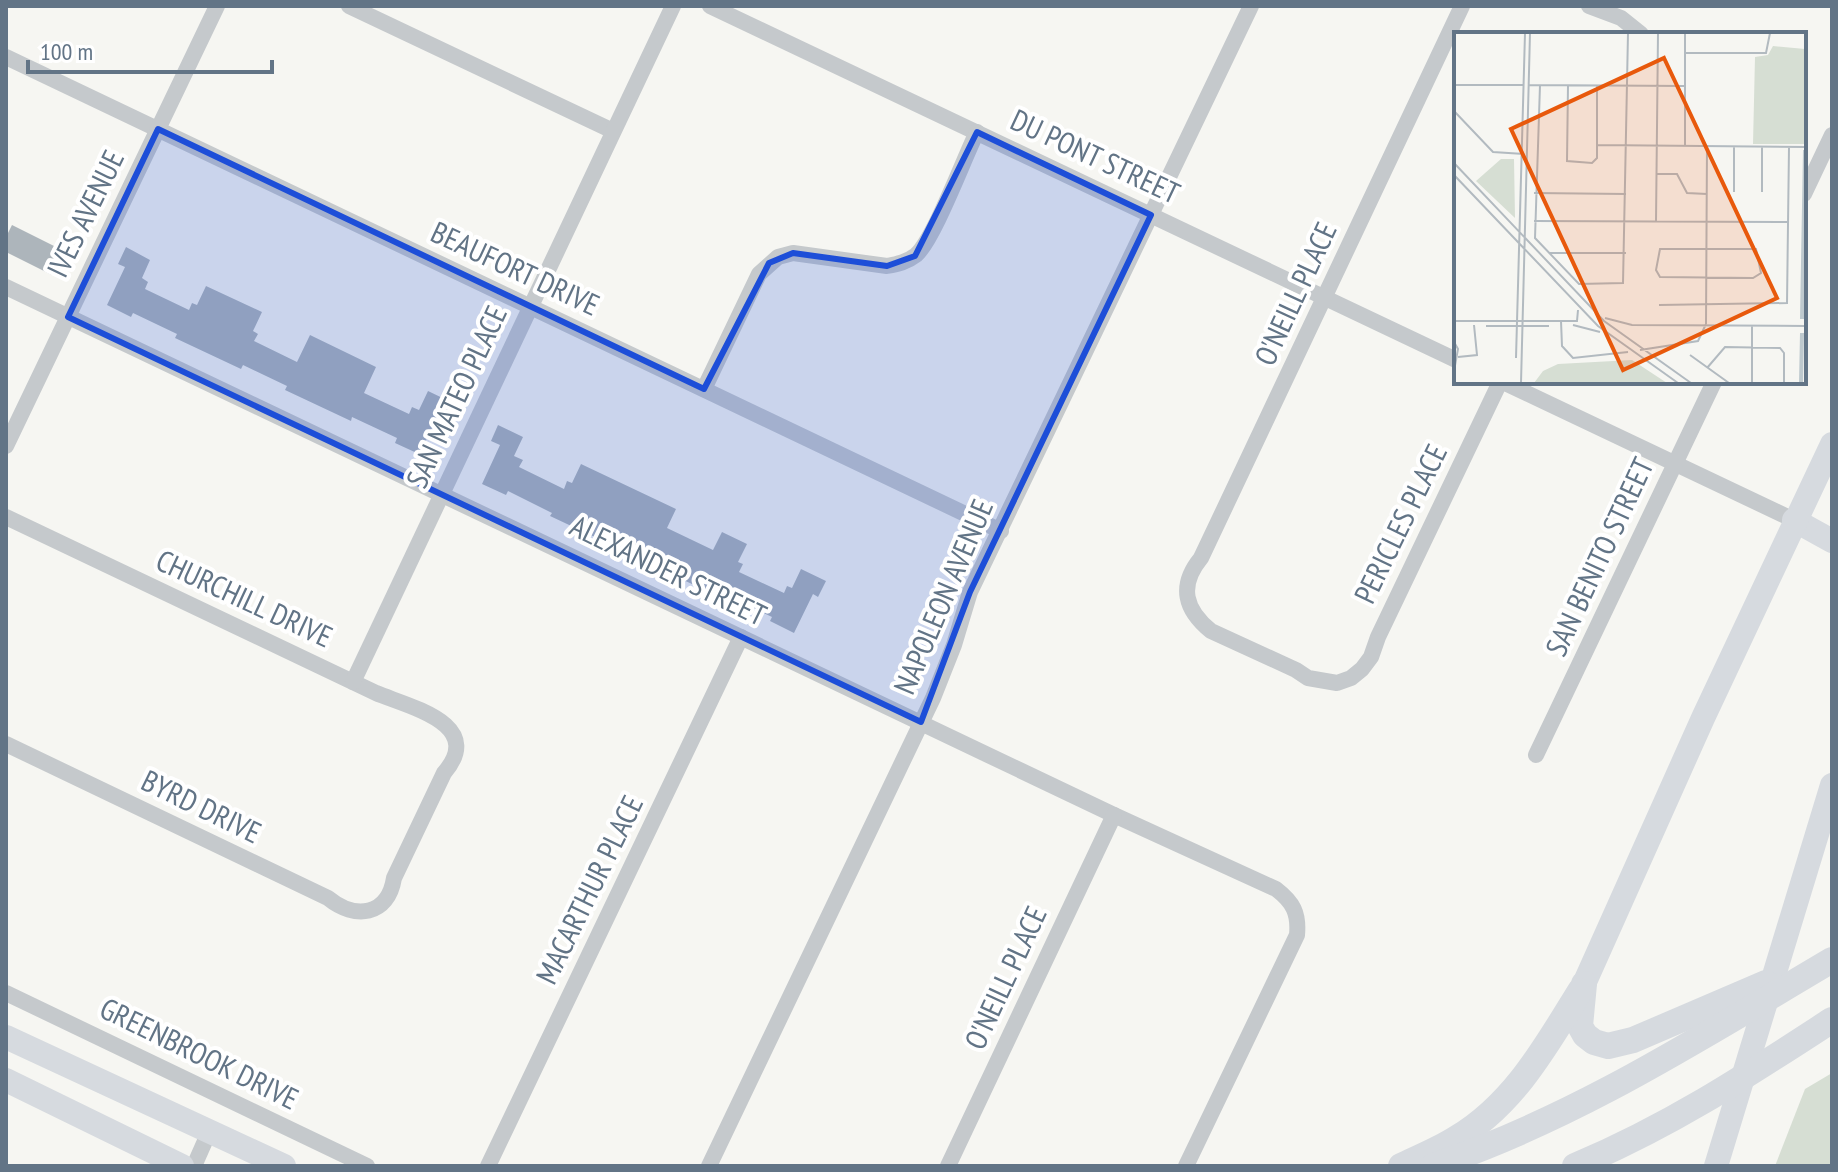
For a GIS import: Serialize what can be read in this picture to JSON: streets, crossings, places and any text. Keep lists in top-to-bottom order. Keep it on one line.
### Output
{"streets":{"street":["DU PONT STREET","IVES AVENUE","BEAUFORT DRIVE","O'NEILL PLACE","SAN MATEO PLACE","PERICLES PLACE","SAN BENITO STREET","ALEXANDER STREET","NAPOLEON AVENUE","CHURCHILL DRIVE","BYRD DRIVE","MACARTHUR PLACE","GREENBROOK DRIVE"]},"crossings":[["DU PONT STREET","O'NEILL PLACE"],["DU PONT STREET","NAPOLEON AVENUE"],["IVES AVENUE","BEAUFORT DRIVE"],["IVES AVENUE","ALEXANDER STREET"],["BEAUFORT DRIVE","SAN MATEO PLACE"],["BEAUFORT DRIVE","NAPOLEON AVENUE"],["O'NEILL PLACE","PERICLES PLACE"],["O'NEILL PLACE","ALEXANDER STREET"],["SAN MATEO PLACE","ALEXANDER STREET"],["SAN MATEO PLACE","CHURCHILL DRIVE"],["ALEXANDER STREET","NAPOLEON AVENUE"],["ALEXANDER STREET","MACARTHUR PLACE"],["CHURCHILL DRIVE","BYRD DRIVE"]],"scale_bar":"100 m"}
